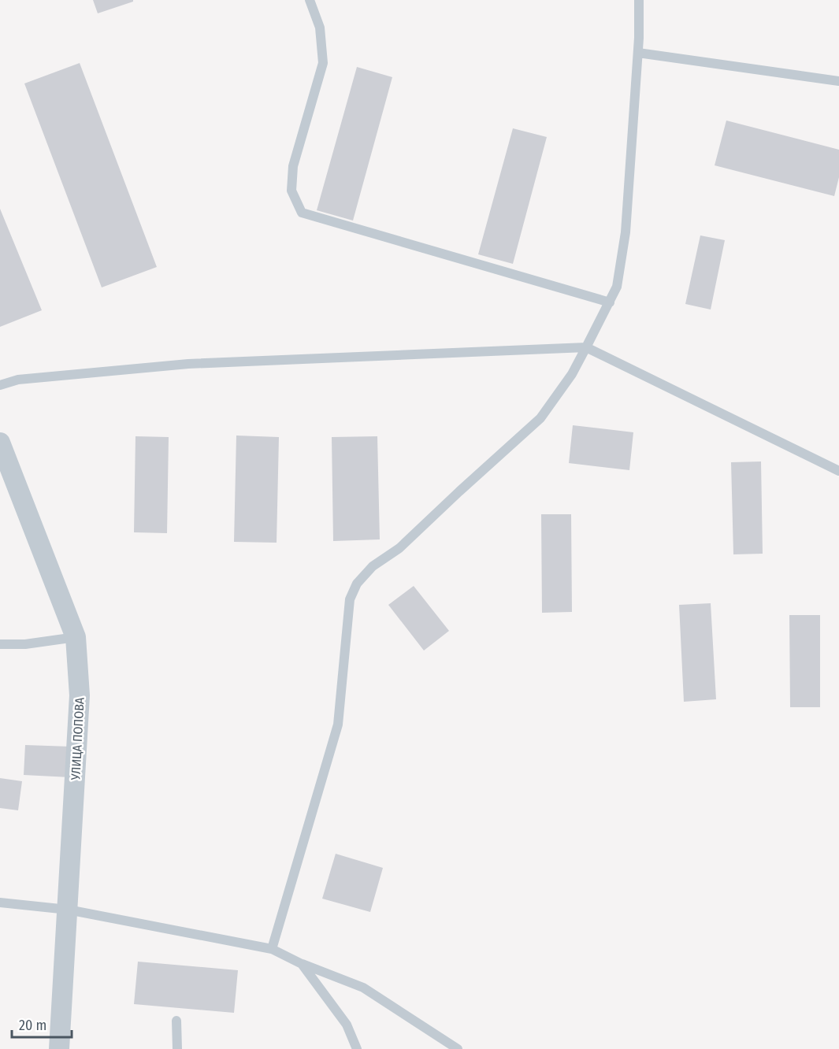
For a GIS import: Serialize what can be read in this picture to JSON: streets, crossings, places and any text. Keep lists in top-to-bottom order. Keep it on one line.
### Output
{"streets":{"street":["УЛИЦА ПОПОВА"]},"scale_bar":"20 m"}
